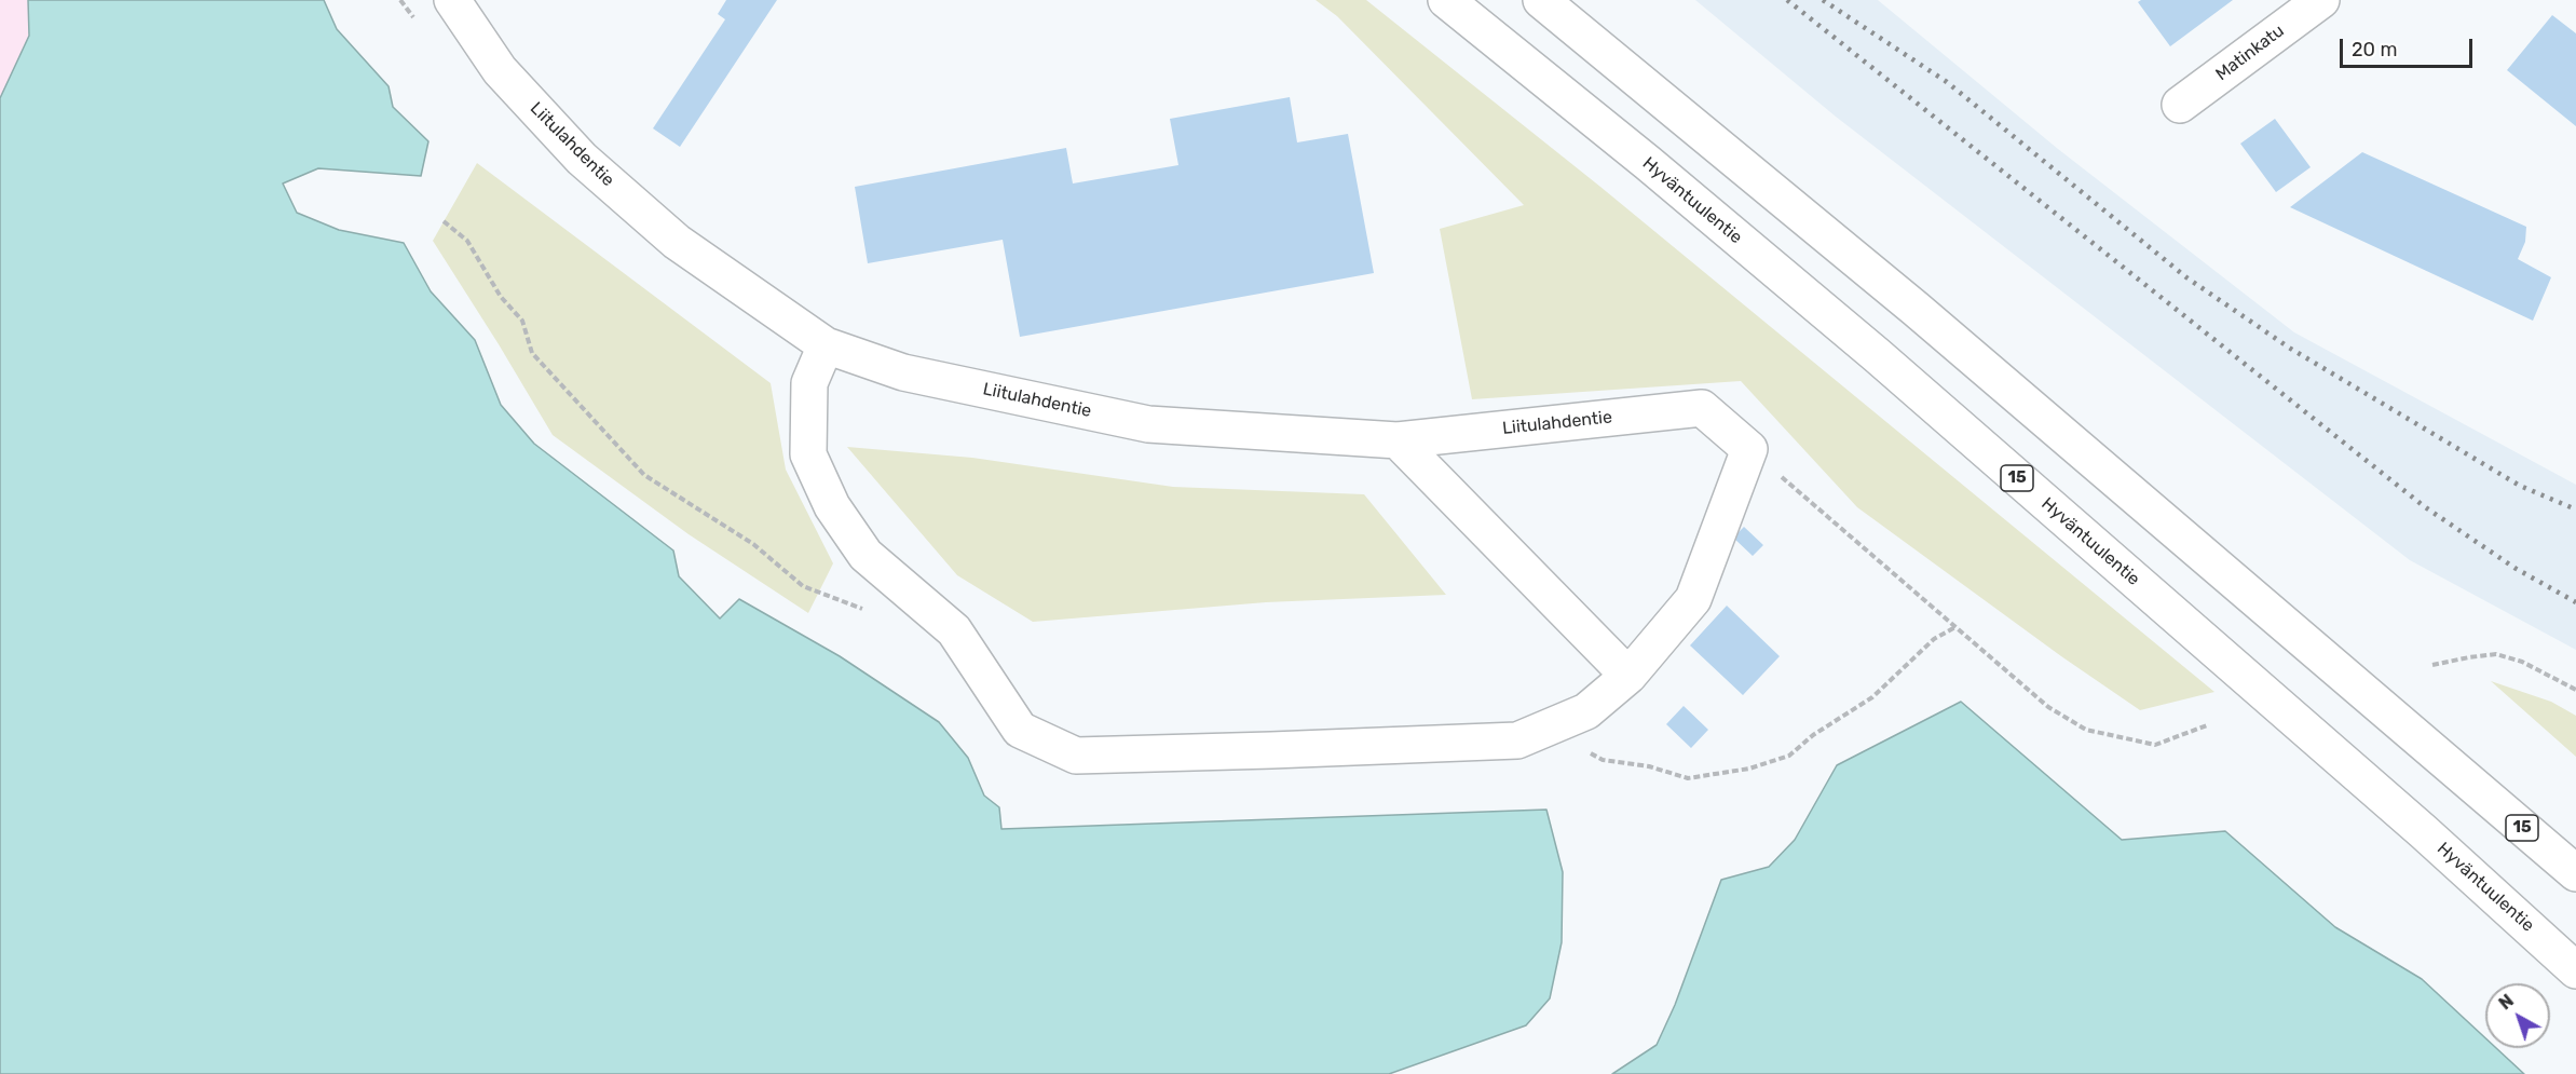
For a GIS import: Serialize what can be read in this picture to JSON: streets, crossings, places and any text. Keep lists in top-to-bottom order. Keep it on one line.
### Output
{"streets":{"main road":["Matinkatu","Liitulahdentie","Hyväntuulentie","15"]},"scale_bar":"20 m","north":"top left"}
